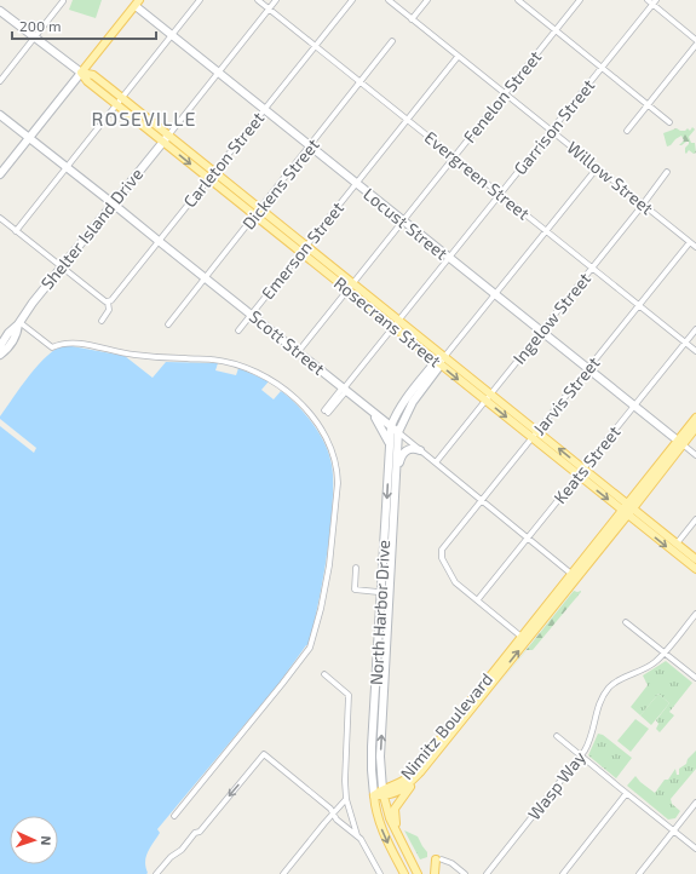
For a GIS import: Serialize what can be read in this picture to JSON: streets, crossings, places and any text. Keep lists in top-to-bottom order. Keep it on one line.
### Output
{"streets":{"main road":["Locust Street","Shelter Island Drive","Rosecrans Street","Scott Street","North Harbor Drive","Nimitz Boulevard"],"street":["Fenelon Street","Garrison Street","Carleton Street","Evergreen Street","Willow Street","Dickens Street","Emerson Street","Ingelow Street","Jarvis Street","Keats Street","Wasp Way"]},"crossings":[["Fenelon Street","Evergreen Street"],["Fenelon Street","Willow Street"],["Fenelon Street","Locust Street"],["Fenelon Street","Rosecrans Street"],["Fenelon Street","Scott Street"],["Garrison Street","Evergreen Street"],["Garrison Street","Willow Street"],["Garrison Street","Locust Street"],["Garrison Street","Rosecrans Street"],["Garrison Street","Scott Street"],["Carleton Street","Evergreen Street"],["Carleton Street","Locust Street"],["Carleton Street","Rosecrans Street"],["Carleton Street","Scott Street"],["Evergreen Street","Dickens Street"],["Evergreen Street","Emerson Street"],["Evergreen Street","Ingelow Street"],["Evergreen Street","Jarvis Street"],["Evergreen Street","Keats Street"],["Willow Street","Emerson Street"],["Willow Street","Ingelow Street"],["Willow Street","Jarvis Street"],["Dickens Street","Locust Street"],["Dickens Street","Rosecrans Street"],["Dickens Street","Scott Street"],["Locust Street","Emerson Street"],["Locust Street","Ingelow Street"],["Locust Street","Jarvis Street"],["Locust Street","Keats Street"],["Locust Street","Nimitz Boulevard"],["Shelter Island Drive","Rosecrans Street"],["Shelter Island Drive","Scott Street"],["Emerson Street","Rosecrans Street"],["Emerson Street","Scott Street"],["Ingelow Street","Rosecrans Street"],["Ingelow Street","Scott Street"],["Rosecrans Street","Jarvis Street"],["Rosecrans Street","Keats Street"],["Rosecrans Street","North Harbor Drive"],["Rosecrans Street","Nimitz Boulevard"],["Scott Street","Jarvis Street"],["Scott Street","Keats Street"],["Scott Street","North Harbor Drive"],["Scott Street","Nimitz Boulevard"],["Jarvis Street","Keats Street"],["North Harbor Drive","Nimitz Boulevard"]],"districts":["ROSEVILLE"],"scale_bar":"200 m","north":"right"}
